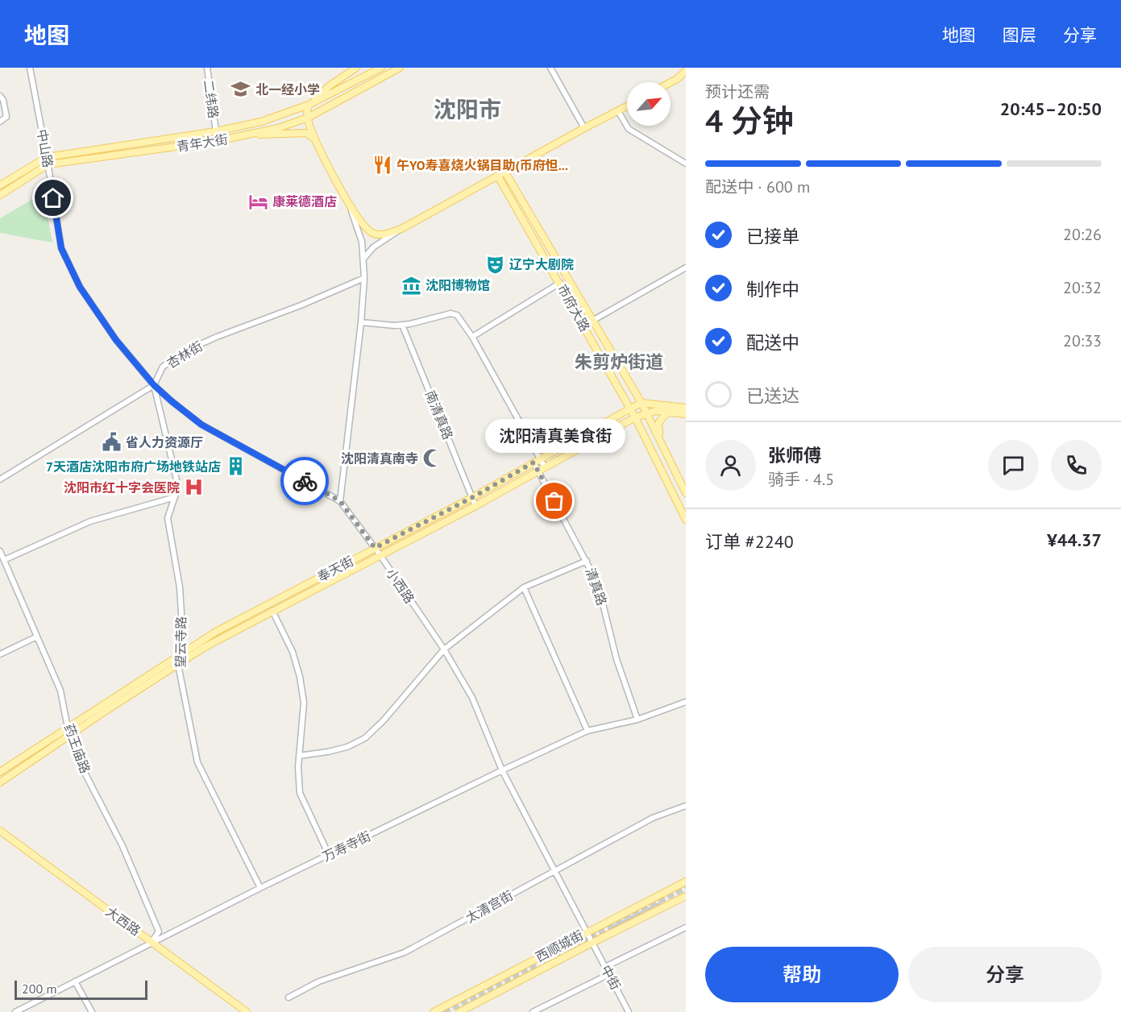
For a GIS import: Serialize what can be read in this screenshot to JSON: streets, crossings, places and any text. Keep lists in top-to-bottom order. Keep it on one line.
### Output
{"streets":{"main road":["青年大街","市府大路","奉天街","大西路","西顺城街"],"street":["二纬路","中山路","杏林街","南清真路","小西路","清真路","望云寺路","药王庙路","万寿寺街","太清宫街","中街"]},"crossings":[["二纬路","青年大街"],["青年大街","中山路"],["中山路","杏林街"],["中山路","小西路"],["中山路","望云寺路"],["市府大路","奉天街"],["杏林街","望云寺路"],["南清真路","奉天街"],["奉天街","小西路"],["奉天街","清真路"],["奉天街","望云寺路"],["奉天街","药王庙路"],["小西路","万寿寺街"],["小西路","太清宫街"],["小西路","西顺城街"],["小西路","中街"],["清真路","万寿寺街"],["望云寺路","万寿寺街"],["药王庙路","万寿寺街"],["药王庙路","大西路"],["万寿寺街","大西路"],["西顺城街","中街"]],"districts":["沈阳市","朱剪炉街道"],"places":{"school or university":["北一经小学"],"restaurant":["午YO寿喜烧火锅目助(币府怛..."],"hotel":["康莱德酒店"],"theatre":["辽宁大剧院"],"museum":["沈阳博物馆"],"public building":["省人力资源厅"],"mosque":["沈阳清真南寺"],"building":["7天酒店沈阳市府广场地铁站店"],"hospital":["沈阳市红十字会医院"],"other":["沈阳清真美食街"]},"scale_bar":"200 m","north":"top right","page":{"header":"地图","nav":["地图","图层","分享"],"heading":["4 分钟","预计还需","20:45–20:50"],"panel":["张师傅","骑手 · 4.5","订单 #2240","¥44.37"],"bar":"配送中 · 600 m","list":[["已接单","20:26"],["制作中","20:32"],["配送中","20:33"],"已送达"],"bubble":"沈阳清真美食街","buttons":["帮助","分享"],"scale":"200 m"}}
